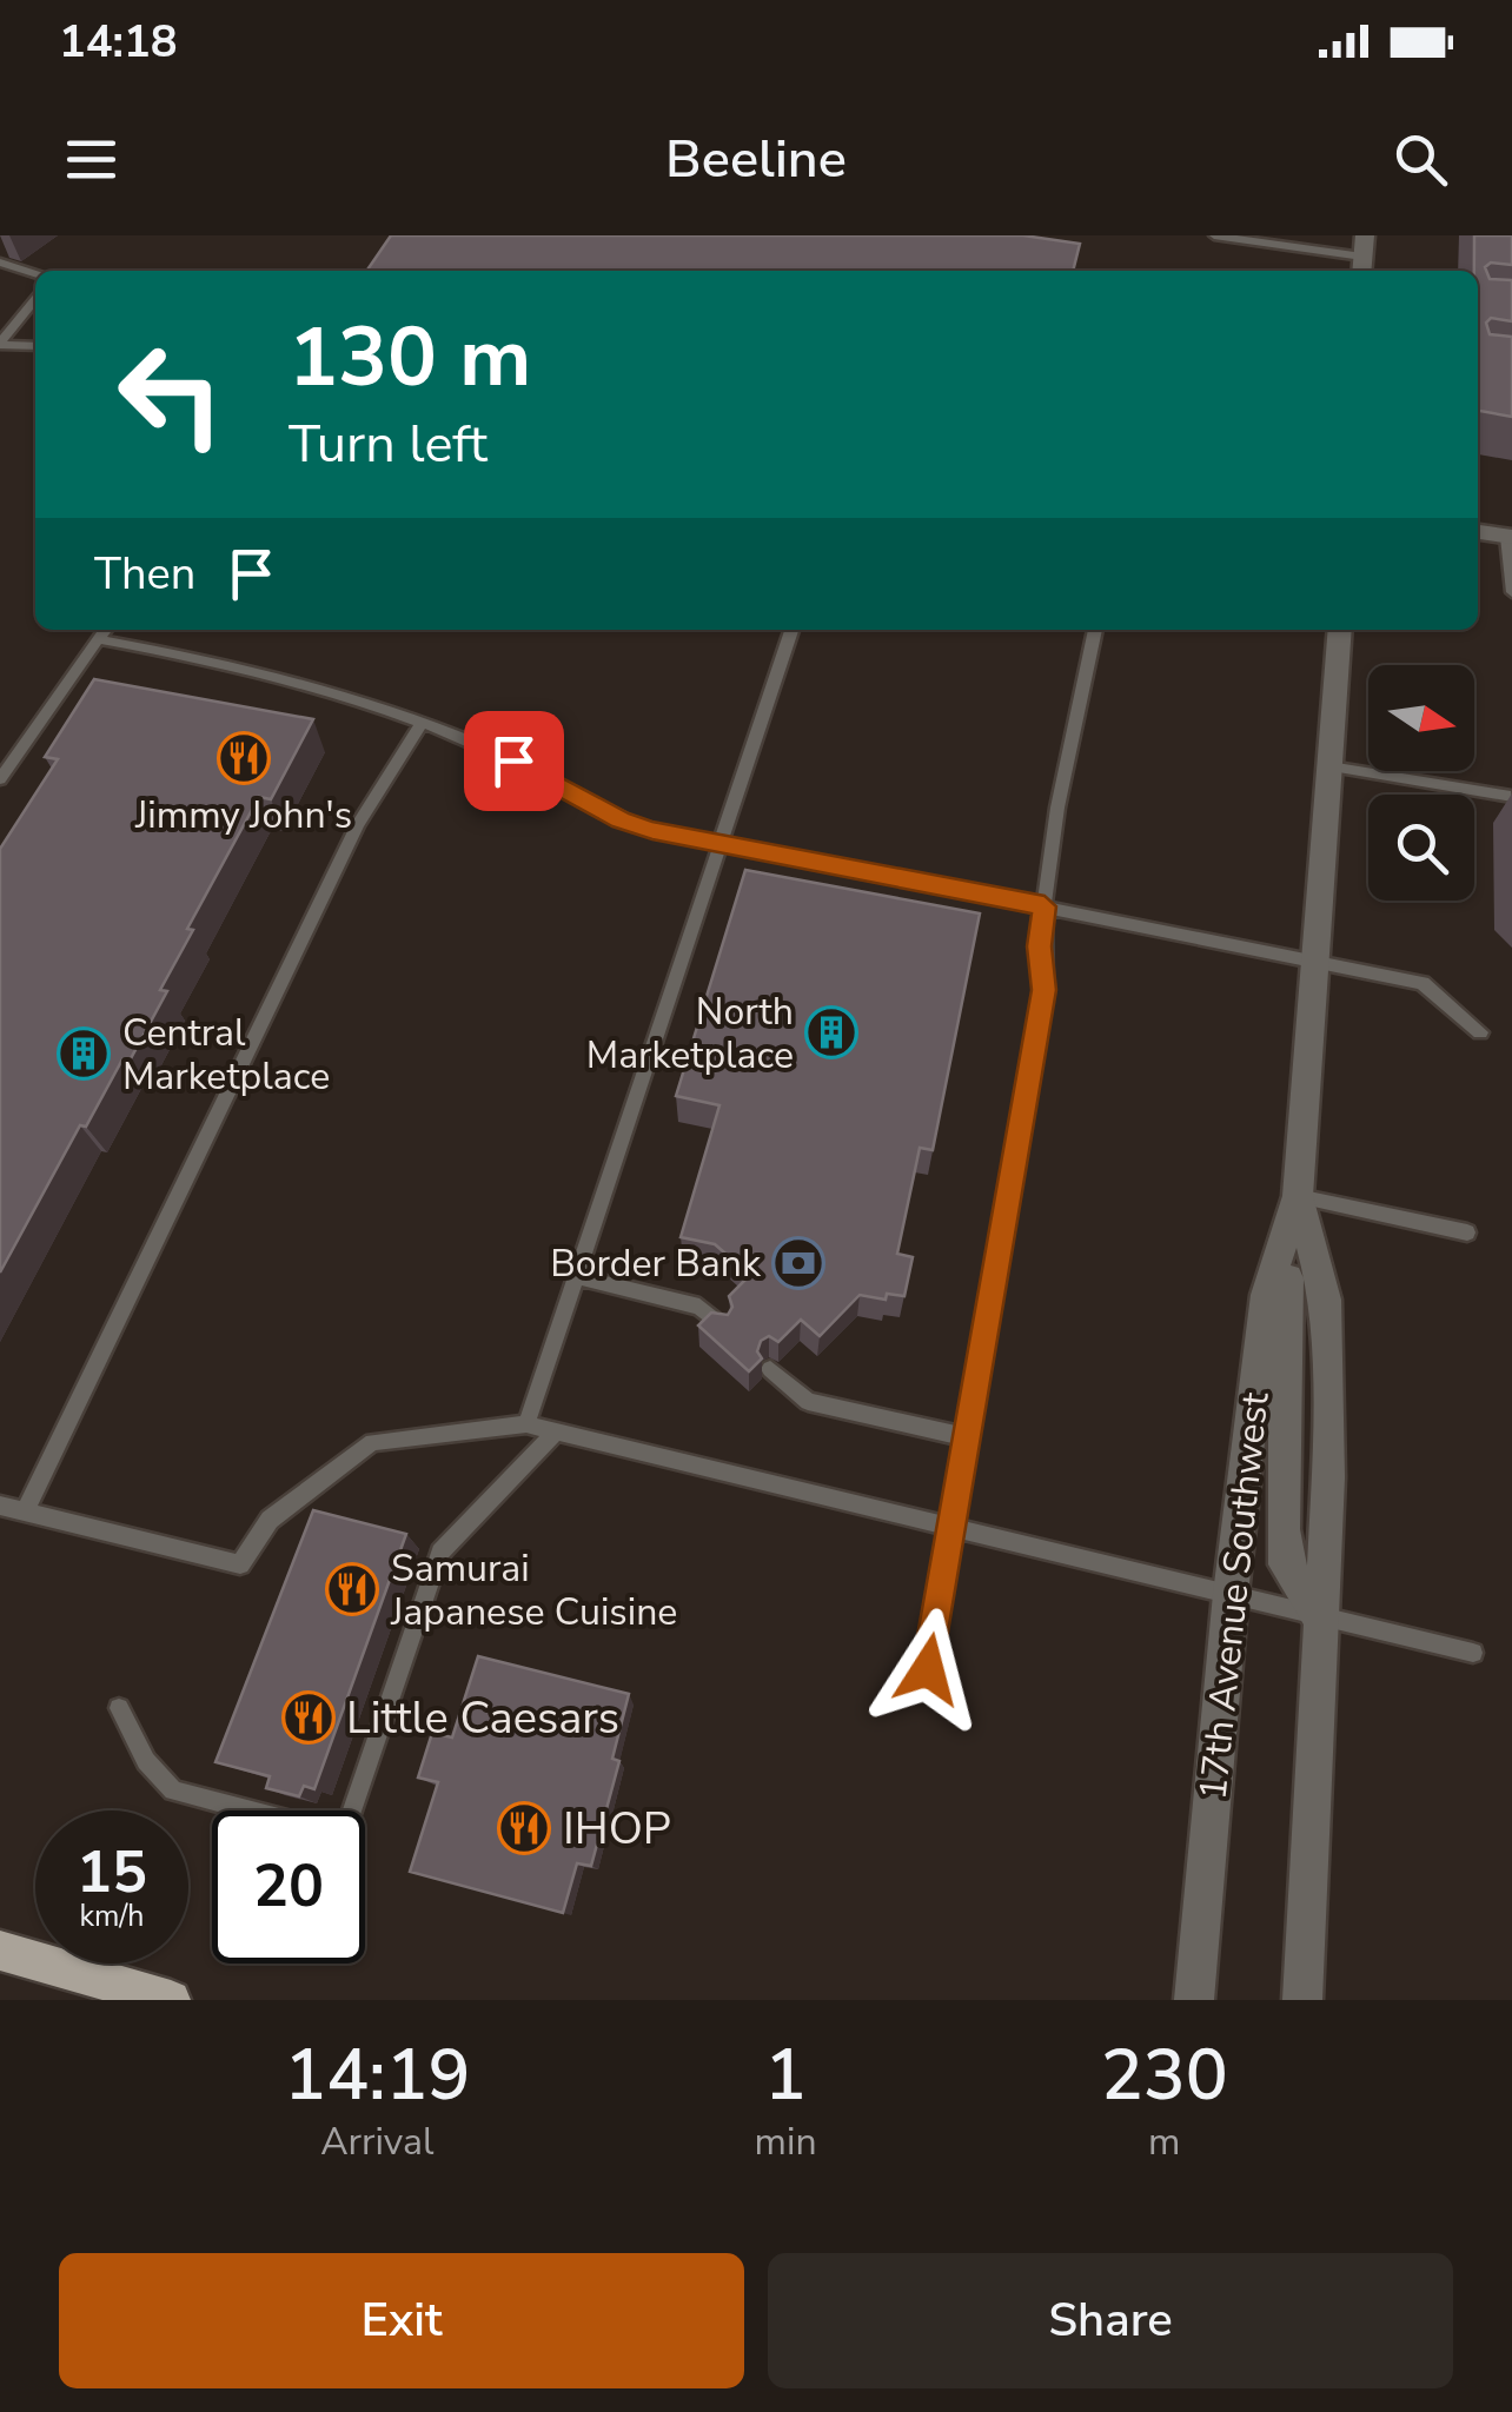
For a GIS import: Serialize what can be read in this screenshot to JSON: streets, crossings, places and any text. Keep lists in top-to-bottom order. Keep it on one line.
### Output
{"streets":{"street":["17th Avenue Southwest"]},"places":{"restaurant":["Jimmy John's","Samurai Japanese Cuisine","Little Caesars","IHOP"],"building":["North Marketplace","Central Marketplace"],"bank":["Border Bank"]},"north":"right","page":{"status":"14:18","header":"Beeline","turn":["130 m","Turn left"],"then":"Then","speed":"15 km/h","limit":"20","eta":["14:19","Arrival","1","min","230","m"],"buttons":["Exit","Share"]}}
